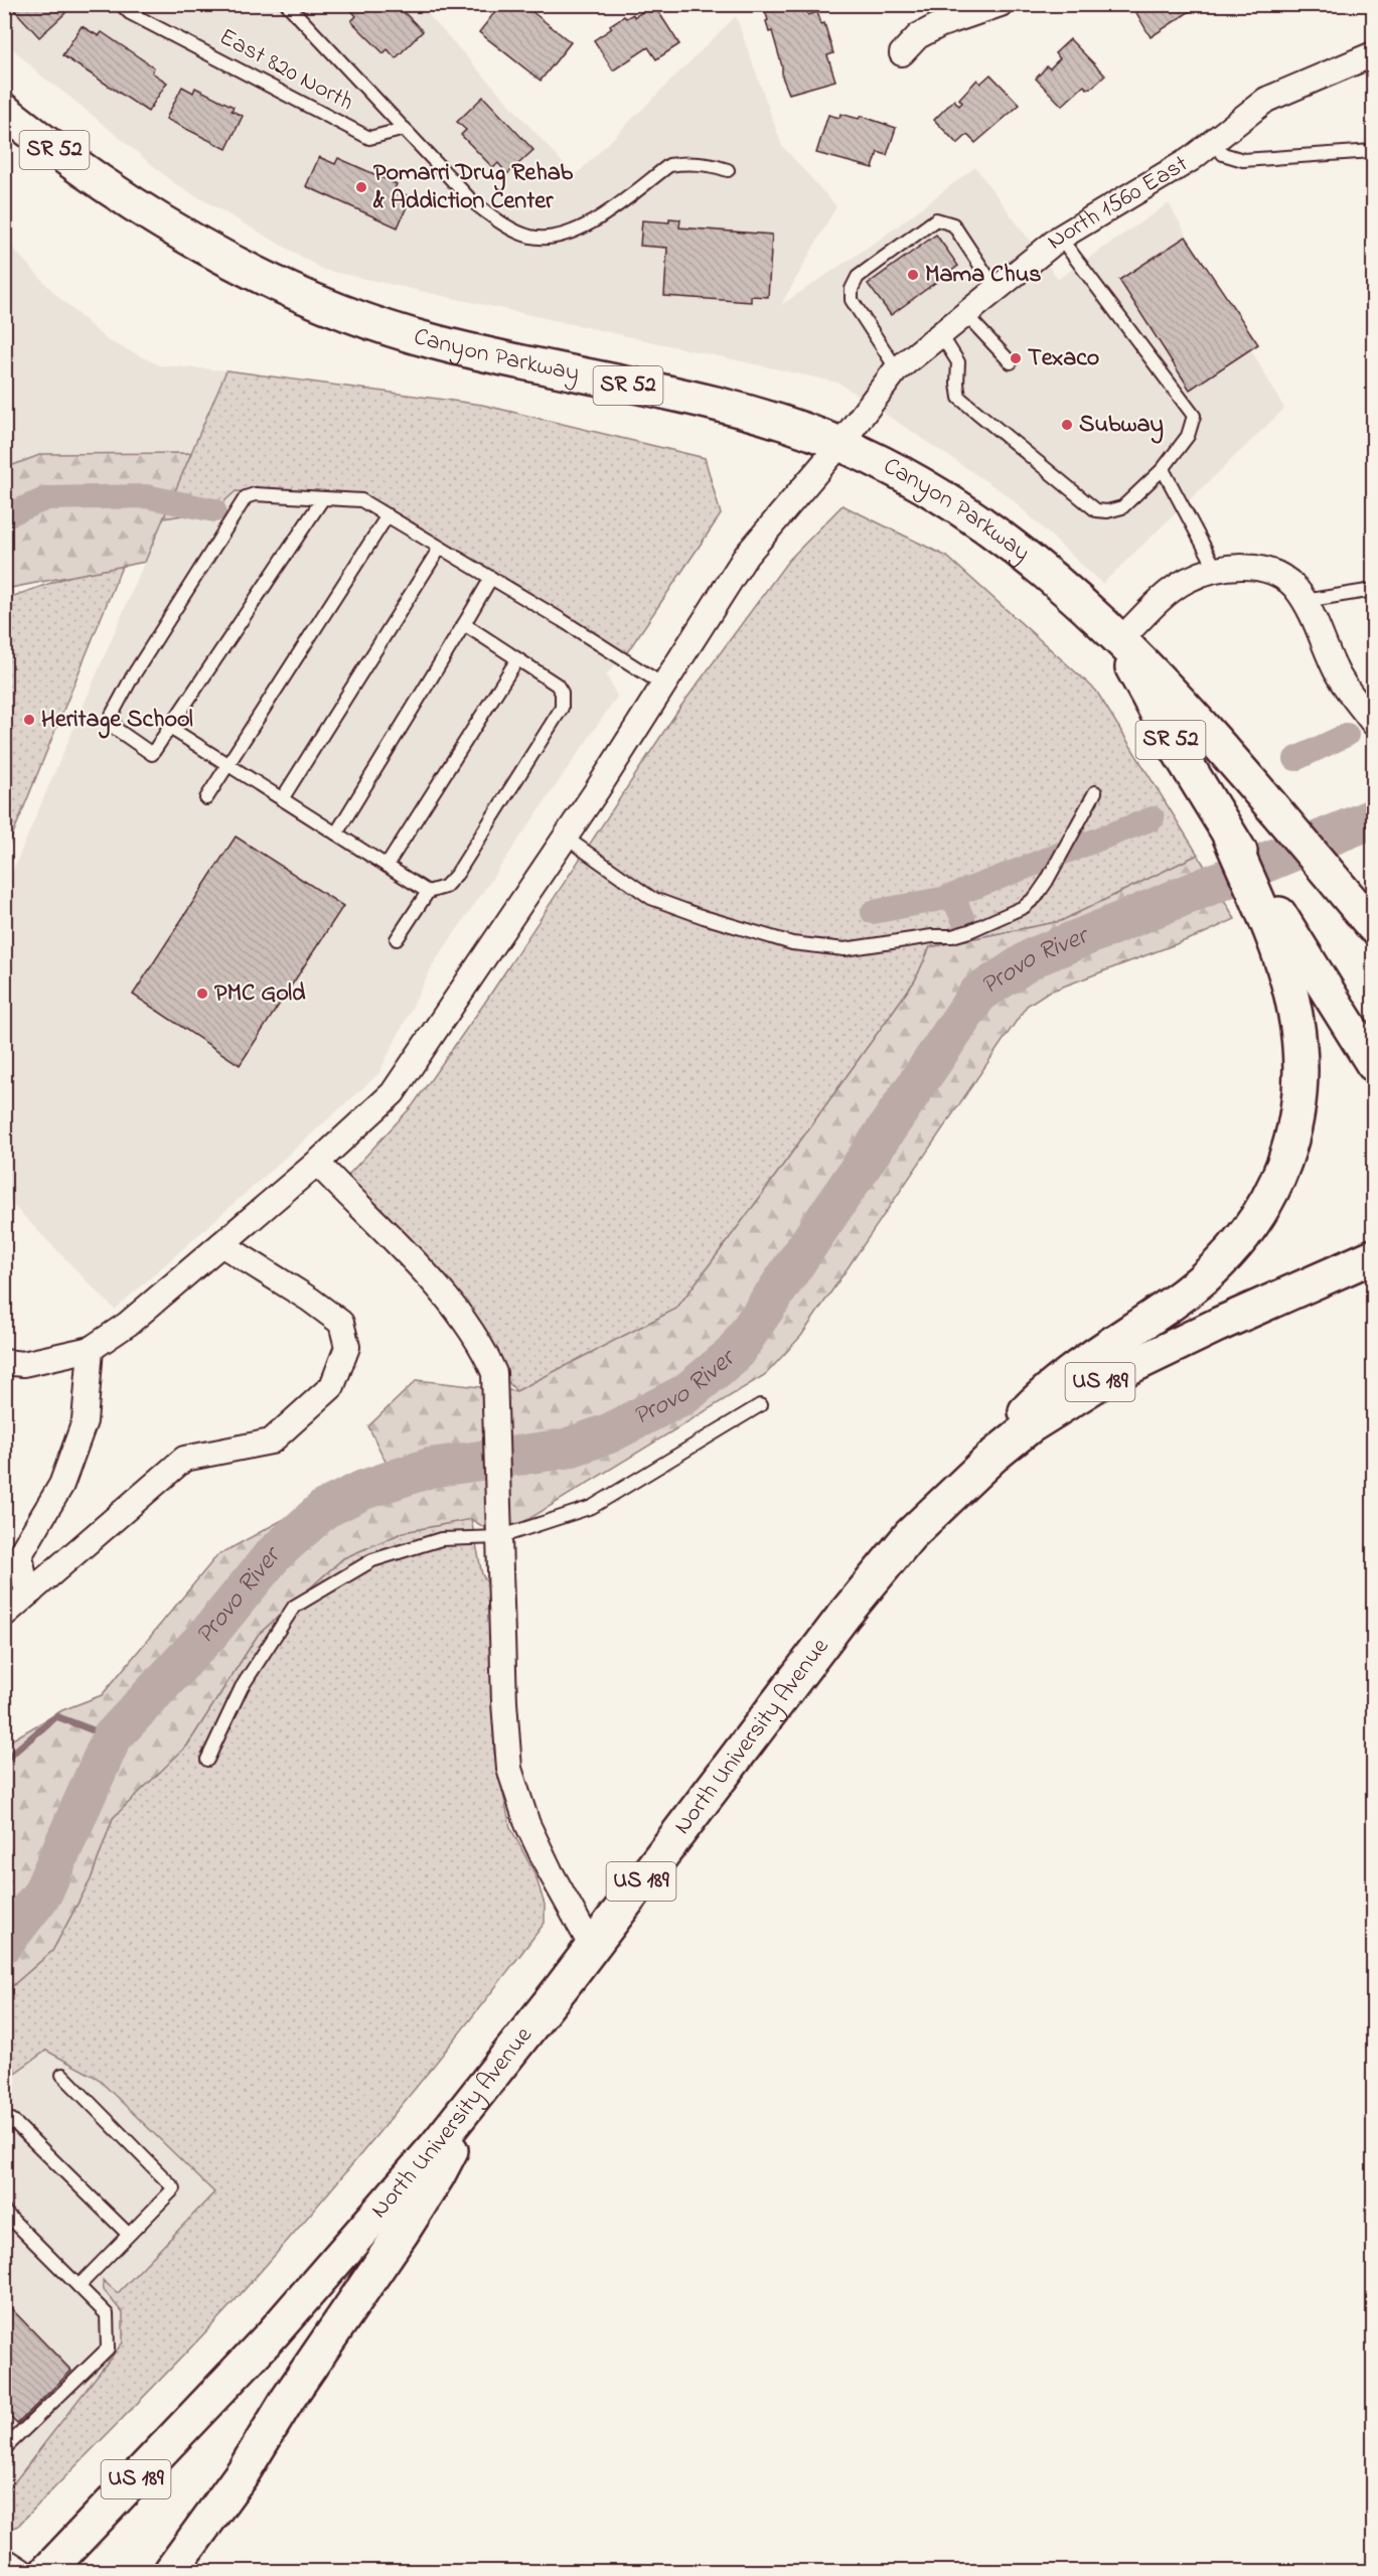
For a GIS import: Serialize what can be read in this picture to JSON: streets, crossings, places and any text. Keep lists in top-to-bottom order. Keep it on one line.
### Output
{"streets":{"highway":["SR 52","Canyon Parkway","US 189","North University Avenue"],"street":["North 1560 East"],"lane":["East 820 North"]},"crossings":[["North 1560 East","Canyon Parkway"]],"water":["Provo River"],"places":["Pomarri Drug Rehab & Addiction Center","Mama Chus","Texaco","Subway","Heritage School","PMC Gold"]}
